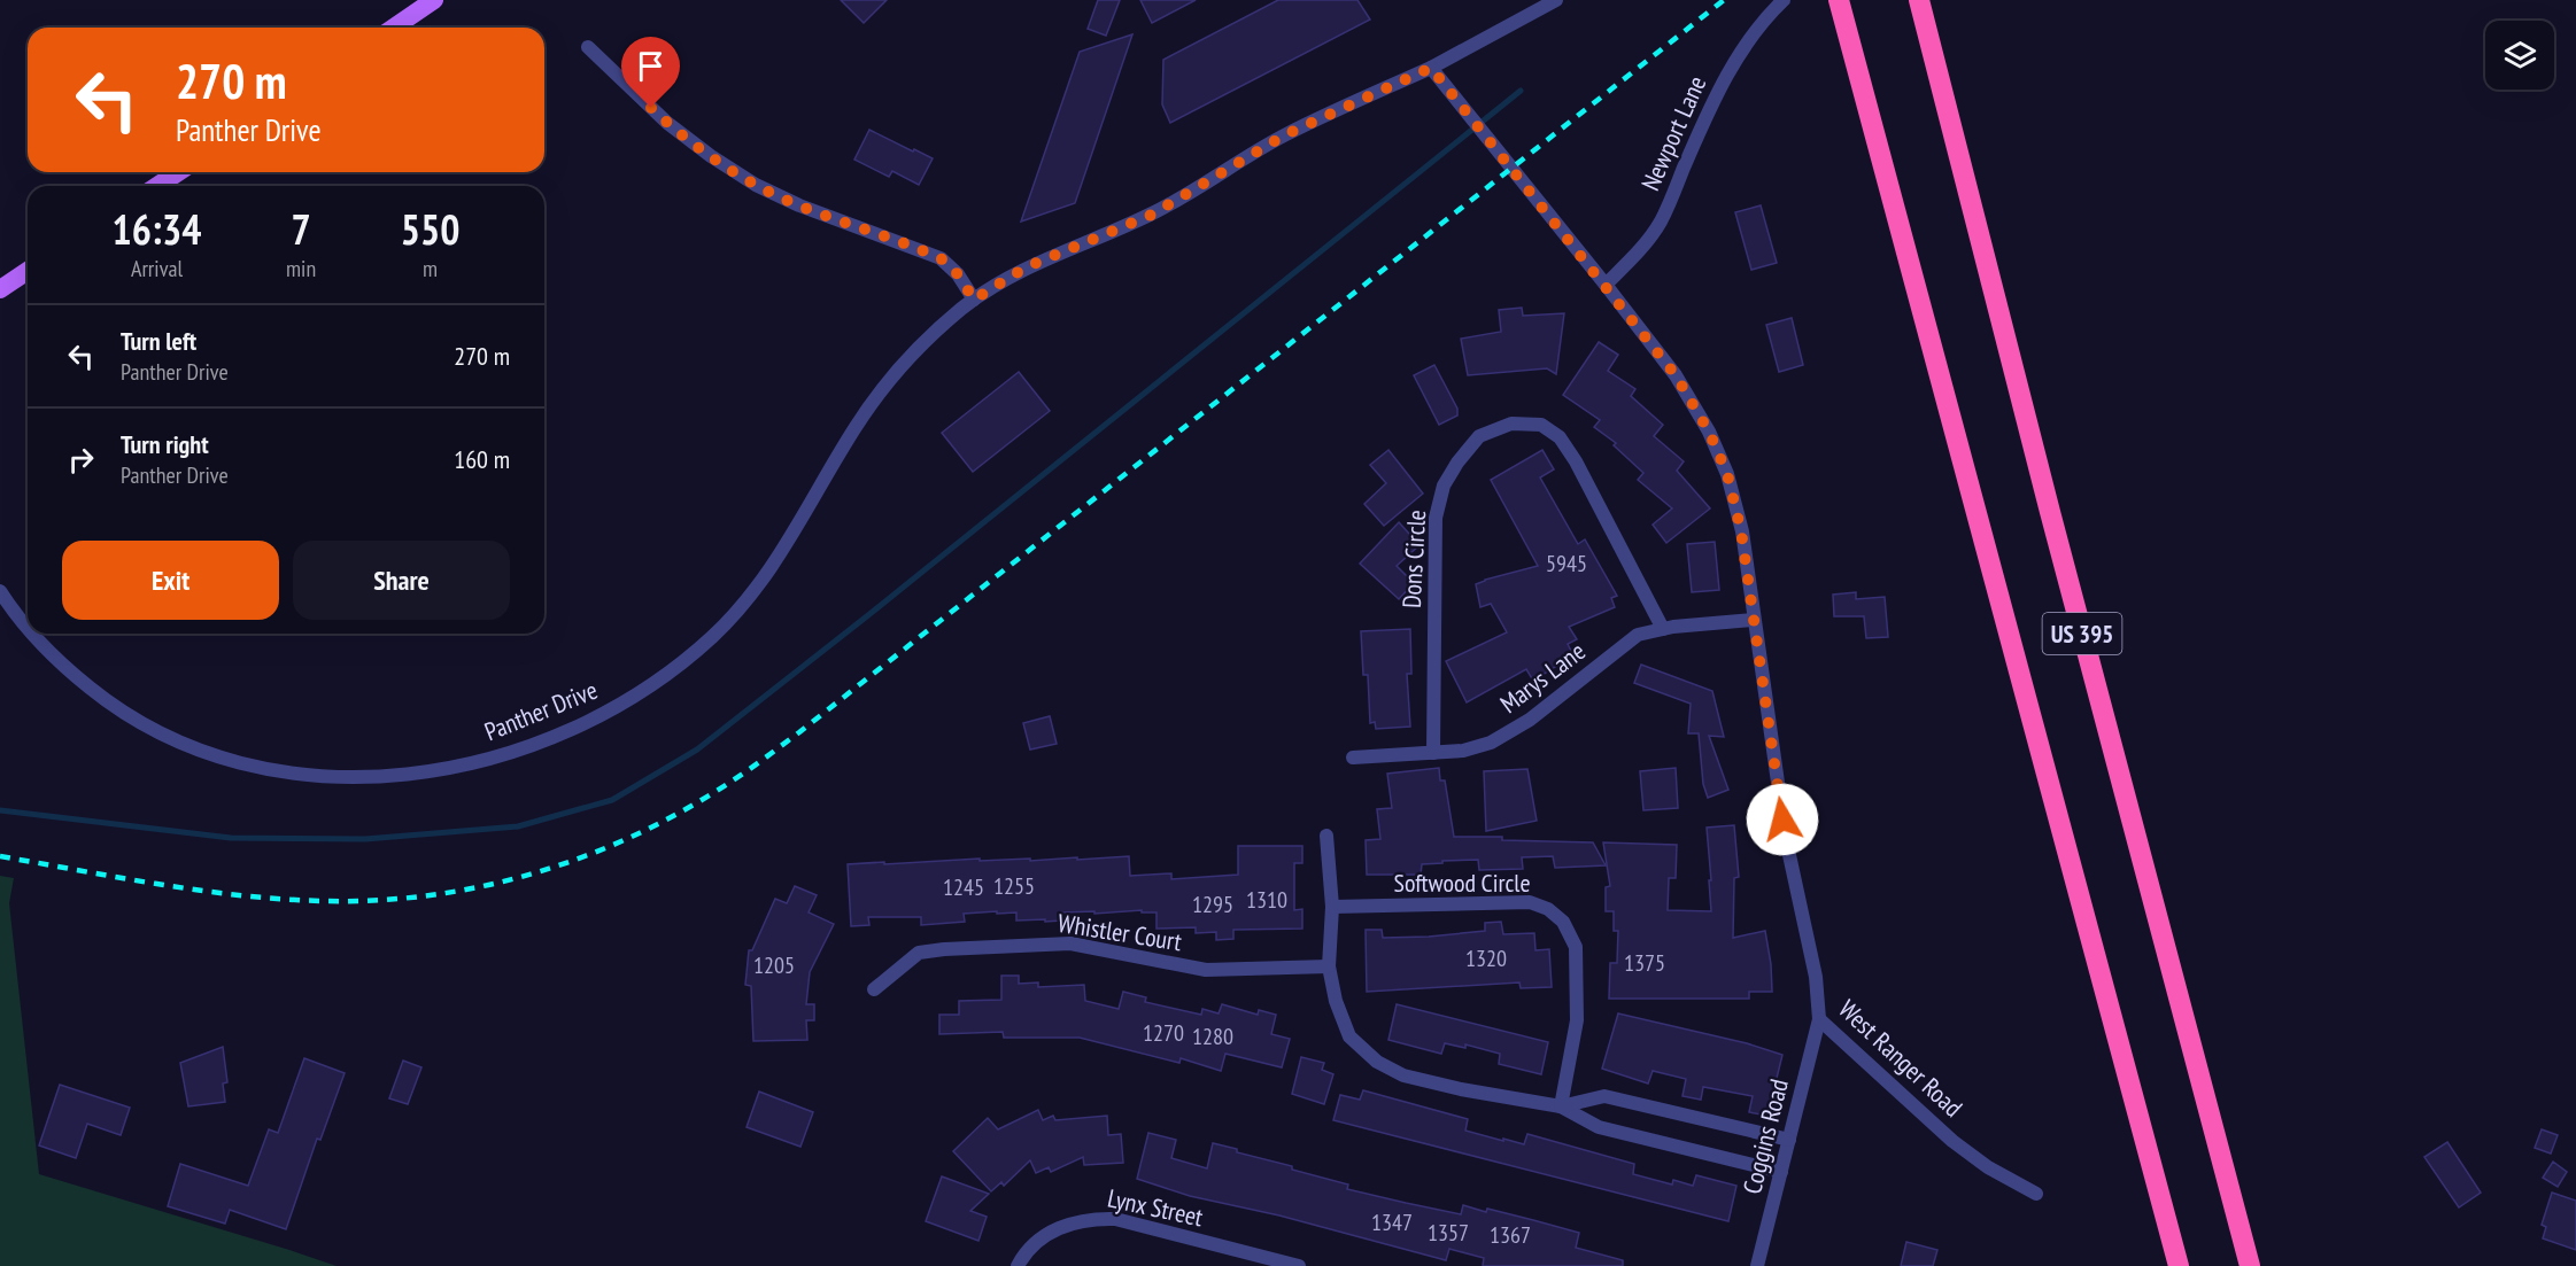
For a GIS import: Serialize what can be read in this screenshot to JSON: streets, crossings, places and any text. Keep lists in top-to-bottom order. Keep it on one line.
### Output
{"streets":{"highway":["US 395"],"street":["Newport Lane","Dons Circle","Marys Lane","Panther Drive","Softwood Circle","Whistler Court","West Ranger Road","Coggins Road","Lynx Street"]},"crossings":[["Newport Lane","West Ranger Road"],["Dons Circle","Marys Lane"],["Marys Lane","West Ranger Road"],["Panther Drive","West Ranger Road"],["West Ranger Road","Coggins Road"]],"house_numbers":["5945","1255","1245","1310","1295","1320","1375","1205","1270","1280","1347","1357","1367"],"page":{"turn":["270 m","Panther Drive"],"eta":["16:34","Arrival","7","min","550","m"],"list":[{"name":"Turn left","note":"Panther Drive","value":"270 m"},{"name":"Turn right","note":"Panther Drive","value":"160 m"}],"buttons":["Exit","Share"]}}
